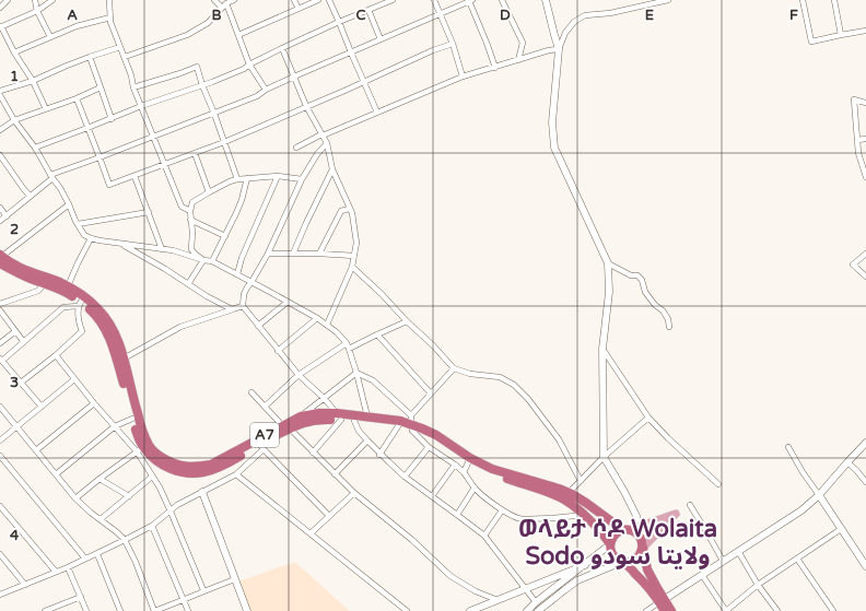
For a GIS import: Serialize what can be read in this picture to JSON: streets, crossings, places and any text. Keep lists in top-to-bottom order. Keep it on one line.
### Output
{"streets":{"highway":["A7"]},"districts":["ወላይታ ሶዶ Wolaita Sodo ولايتا سودو"],"grid":{"columns":["A","B","C","D","E","F"],"rows":["1","2","3","4"]}}
